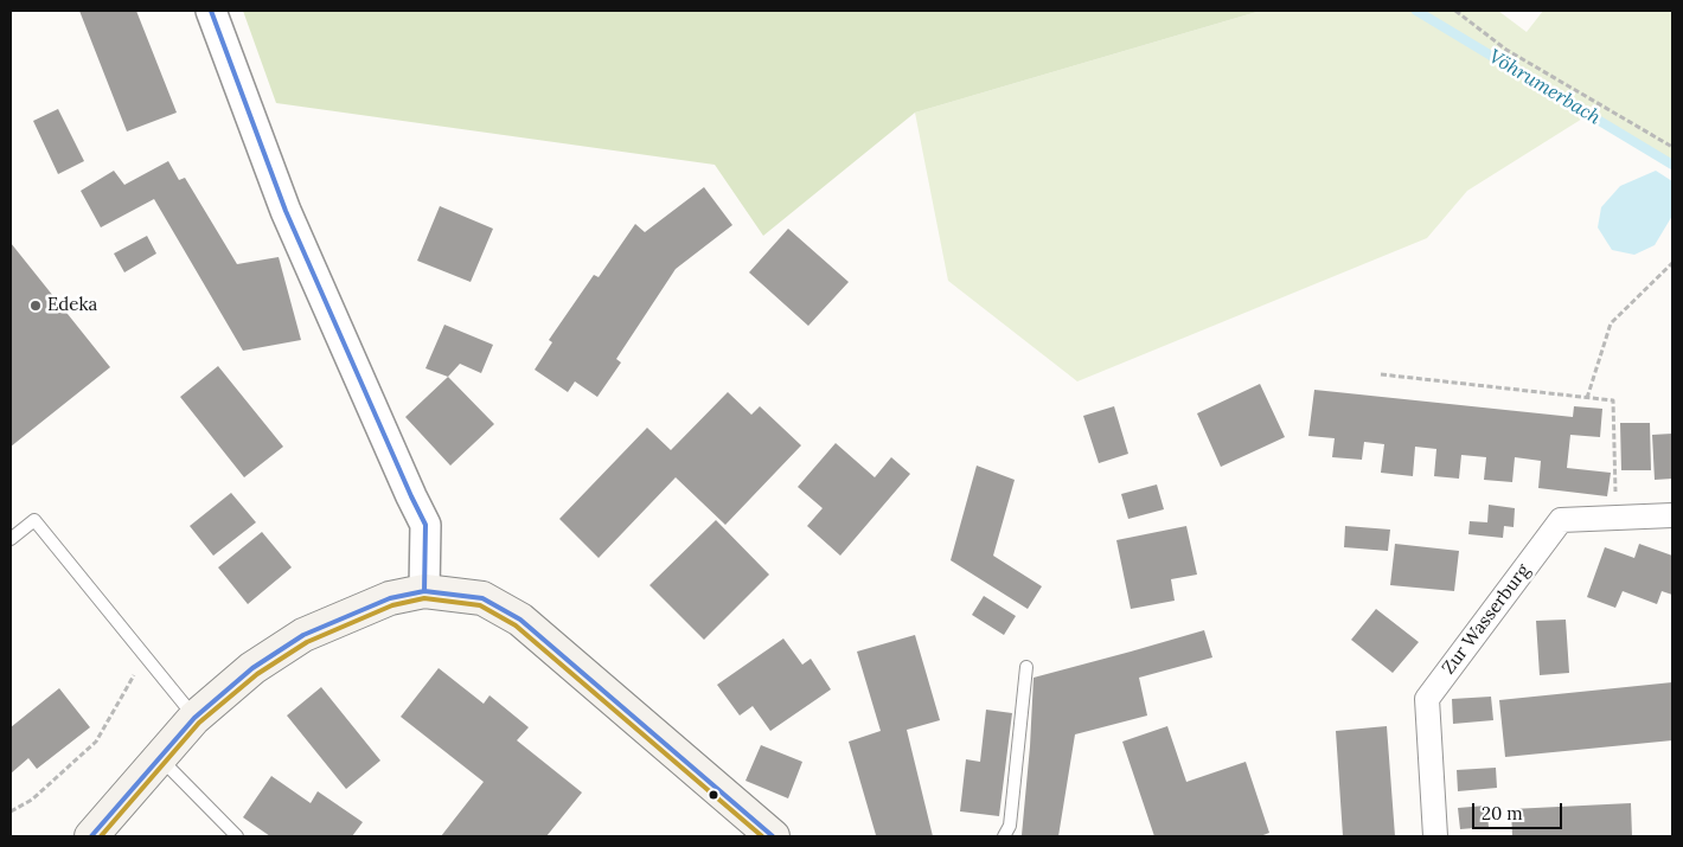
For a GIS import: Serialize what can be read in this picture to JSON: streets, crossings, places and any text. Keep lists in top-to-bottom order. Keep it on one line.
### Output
{"streets":{"street":["Zur Wasserburg"]},"water":["Vöhrumerbach"],"places":["Edeka"],"scale_bar":"20 m"}
